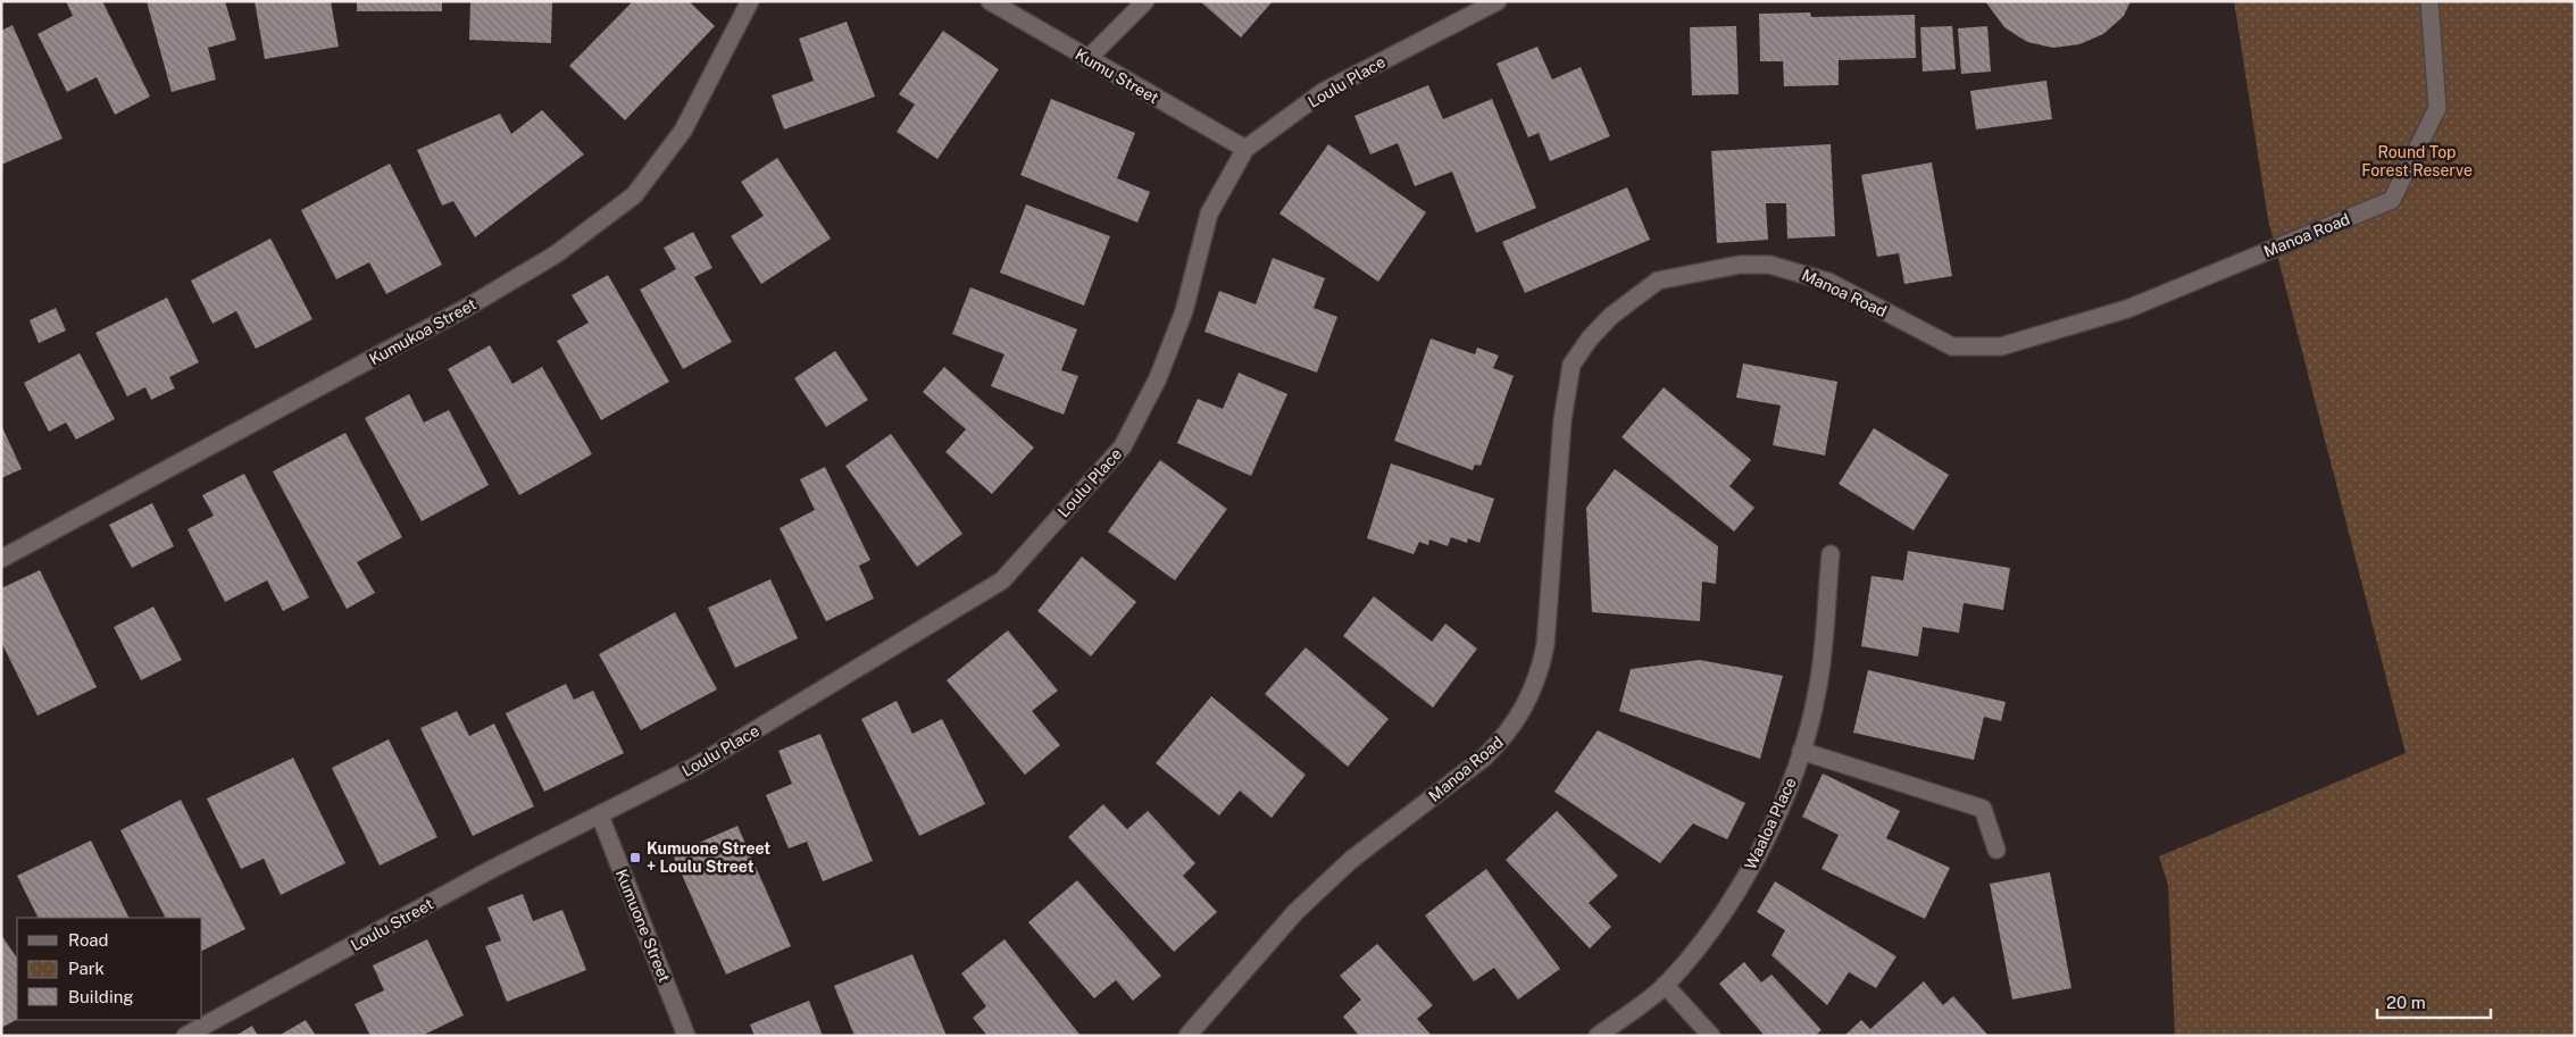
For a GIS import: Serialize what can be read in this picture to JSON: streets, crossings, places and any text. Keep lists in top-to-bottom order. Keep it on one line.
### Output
{"streets":{"street":["Kumu Street","Loulu Place","Manoa Road","Kumukoa Street","Waaloa Place","Loulu Street","Kumuone Street"]},"crossings":[["Kumu Street","Loulu Place"],["Loulu Place","Loulu Street"],["Loulu Place","Kumuone Street"],["Loulu Street","Kumuone Street"]],"parks":["Round Top Forest Reserve"],"places":{"transit":["Kumuone Street + Loulu Street"]},"legend":["Road","Park","Building"],"scale_bar":"20 m"}
